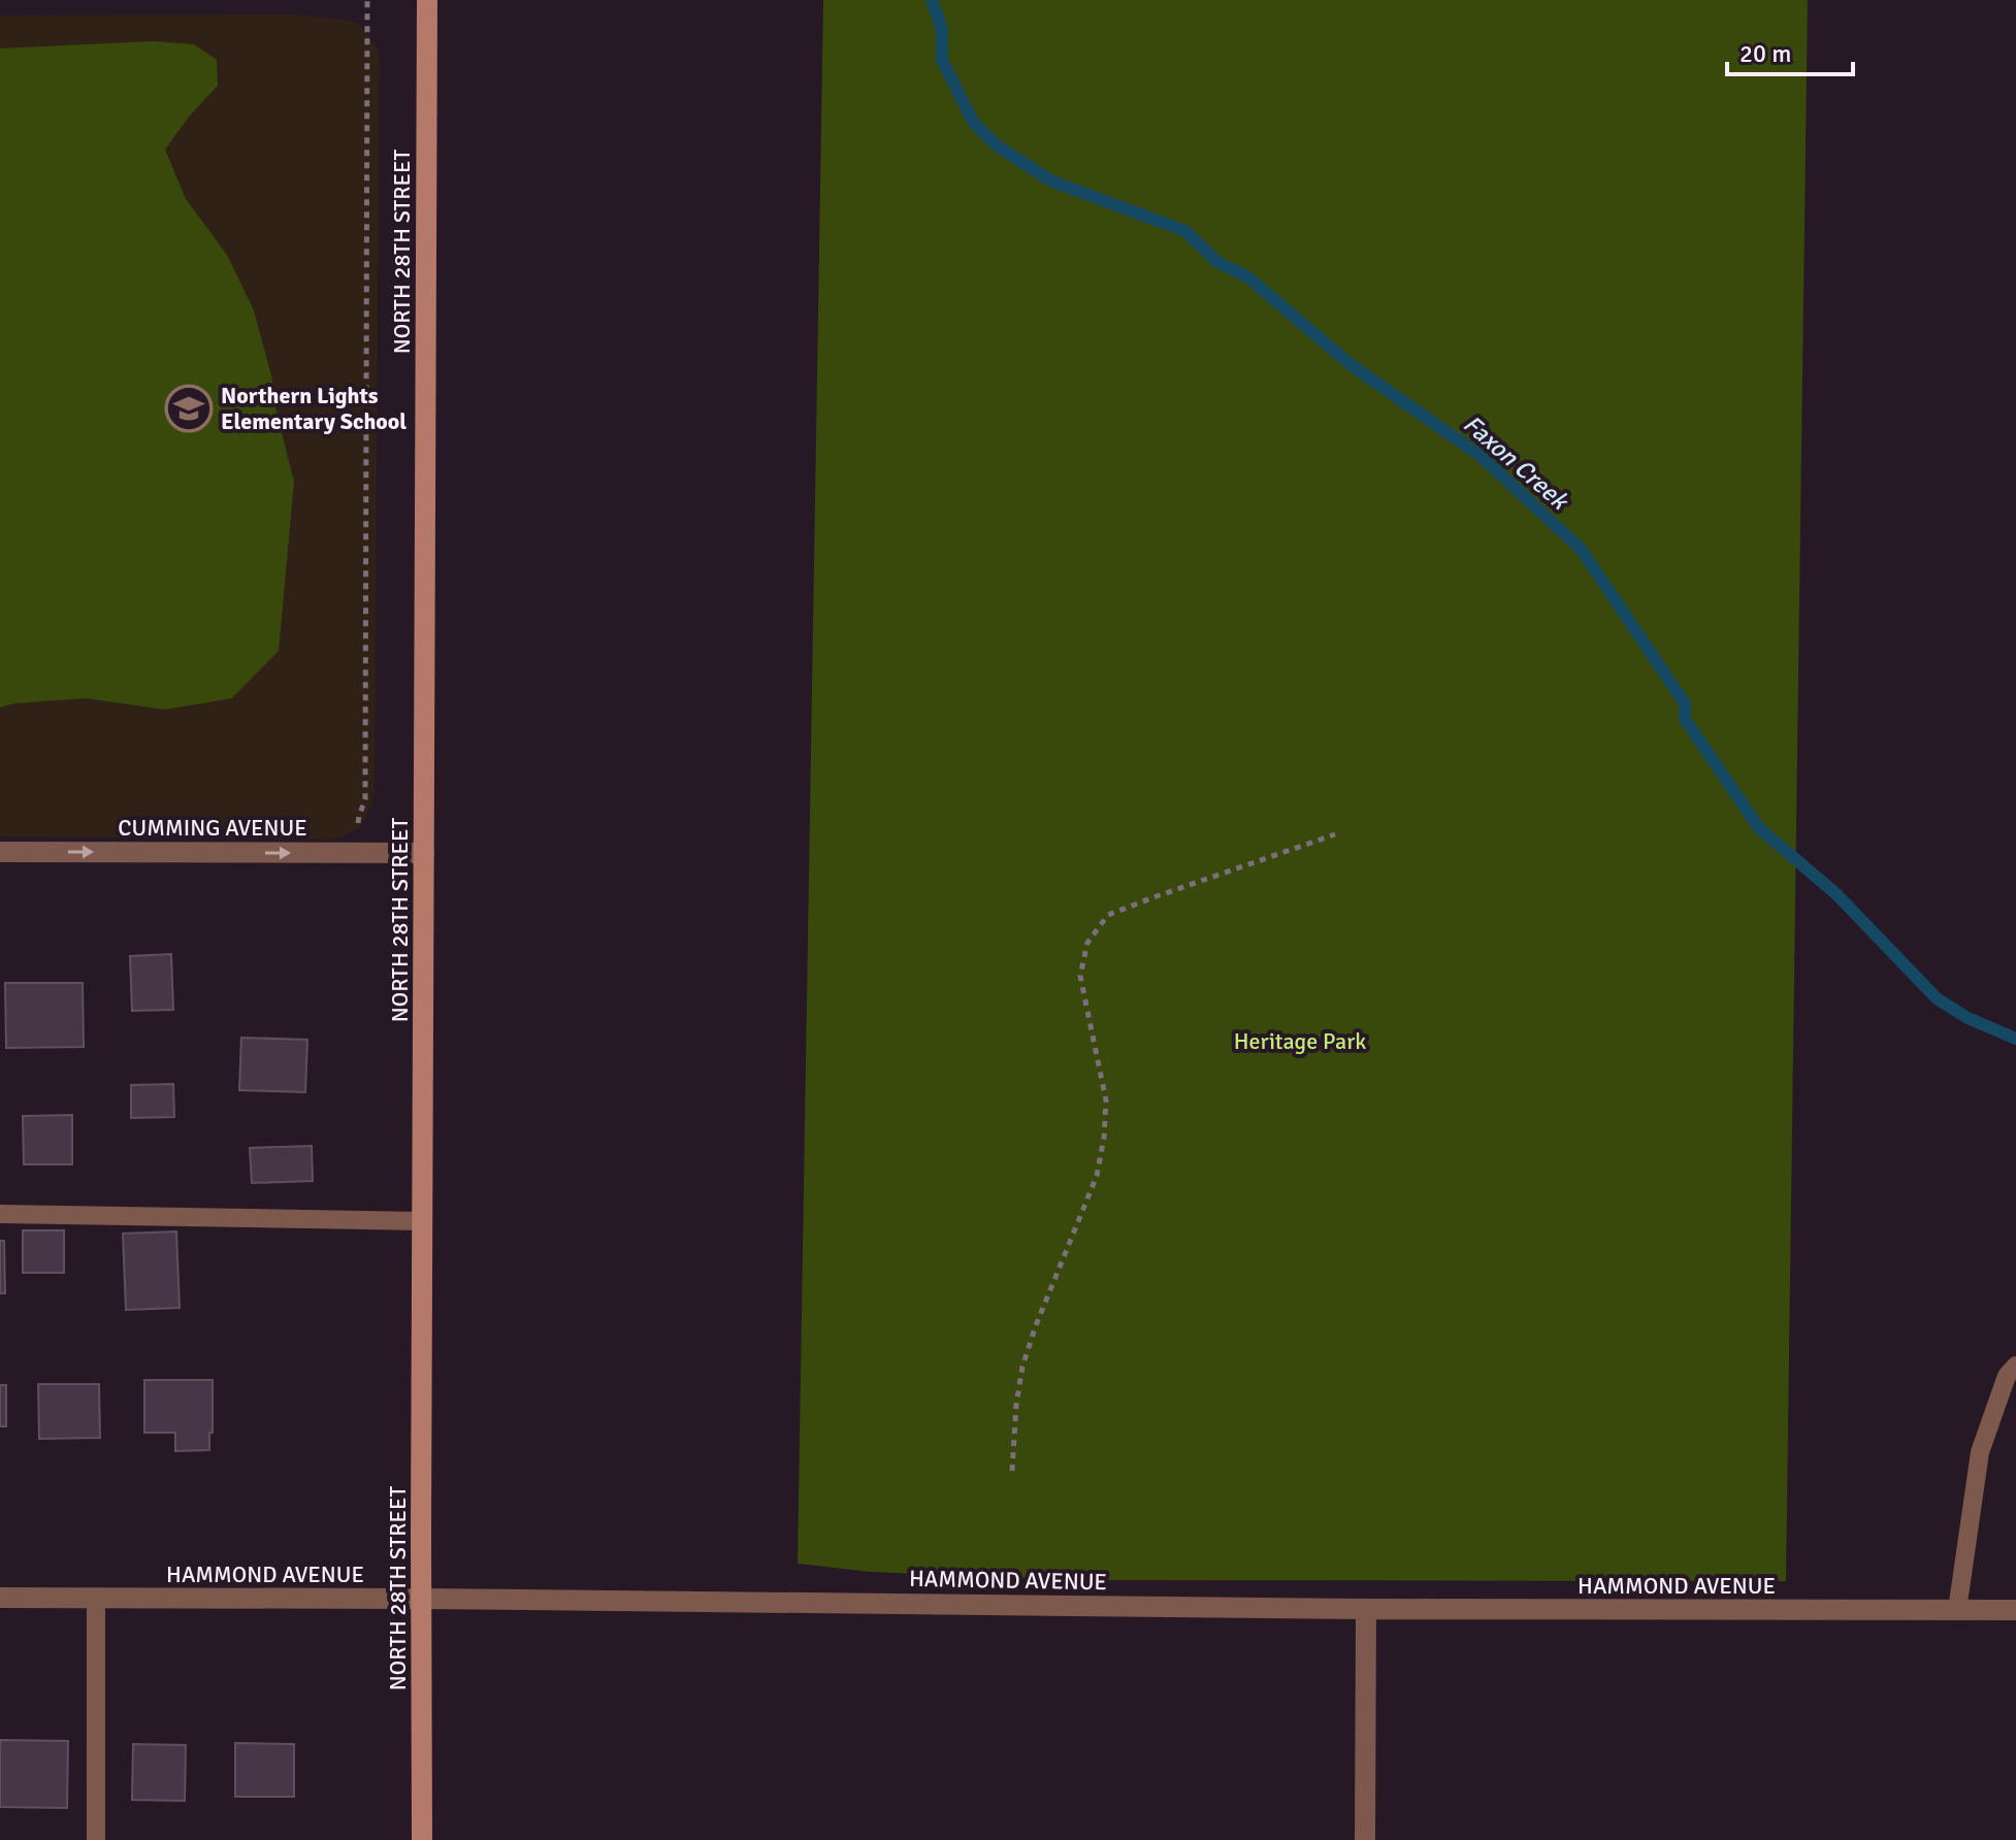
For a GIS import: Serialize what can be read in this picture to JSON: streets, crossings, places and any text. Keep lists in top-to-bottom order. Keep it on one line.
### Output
{"streets":{"main road":["NORTH 28TH STREET"],"street":["CUMMING AVENUE","HAMMOND AVENUE"]},"crossings":[["NORTH 28TH STREET","CUMMING AVENUE"],["NORTH 28TH STREET","HAMMOND AVENUE"]],"one_way":["CUMMING AVENUE"],"water":["Faxon Creek"],"parks":["Heritage Park"],"places":{"school or university":["Northern Lights Elementary School"]},"scale_bar":"20 m"}
